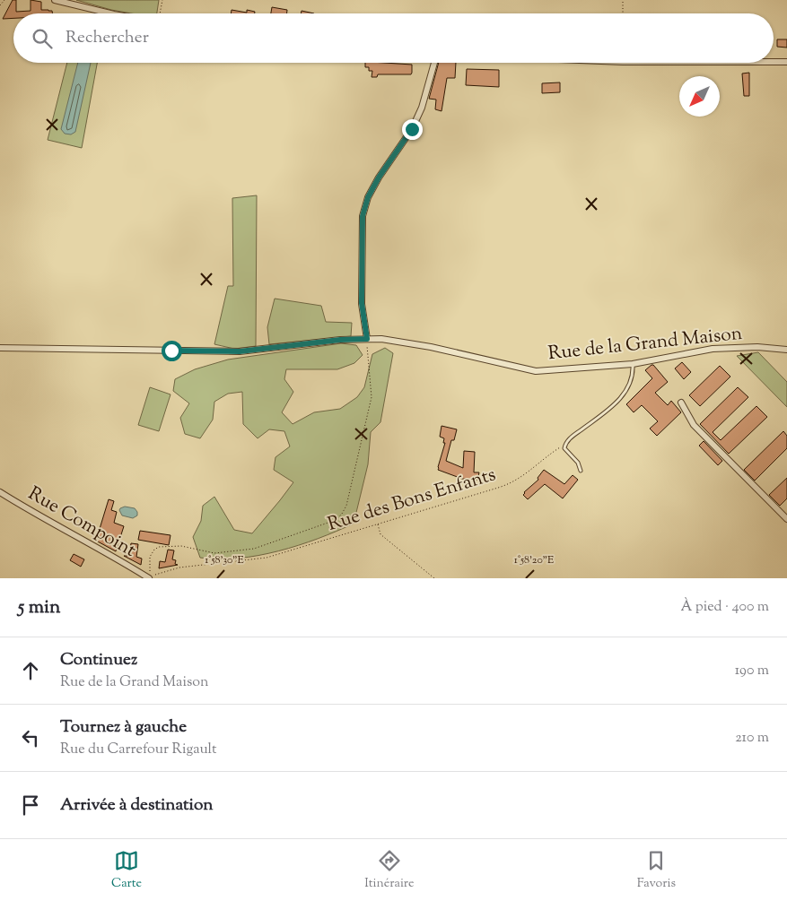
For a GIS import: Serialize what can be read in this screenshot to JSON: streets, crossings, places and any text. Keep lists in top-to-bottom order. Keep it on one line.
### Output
{"streets":{"street":["Rue de la Grand Maison","Rue Compoint"],"path":["Rue des Bons Enfants"]},"crossings":[["Rue des Bons Enfants","Rue Compoint"]],"north":"bottom left","page":{"search":"Rechercher","heading":["5 min","À pied · 400 m"],"list":[["Continuez","Rue de la Grand Maison","190 m"],["Tournez à gauche","Rue du Carrefour Rigault","210 m"],"Arrivée à destination"],"nav":["Carte","Itinéraire","Favoris"]},"coordinates":["1°58'30\"E","1°58'20\"E"]}
